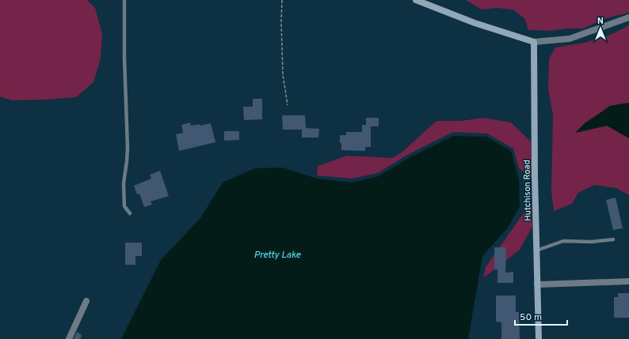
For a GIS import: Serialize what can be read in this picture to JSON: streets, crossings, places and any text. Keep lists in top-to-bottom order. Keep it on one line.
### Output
{"streets":{"street":["Hutchison Road"]},"water":["Pretty Lake"],"scale_bar":"50 m","north":"top"}
